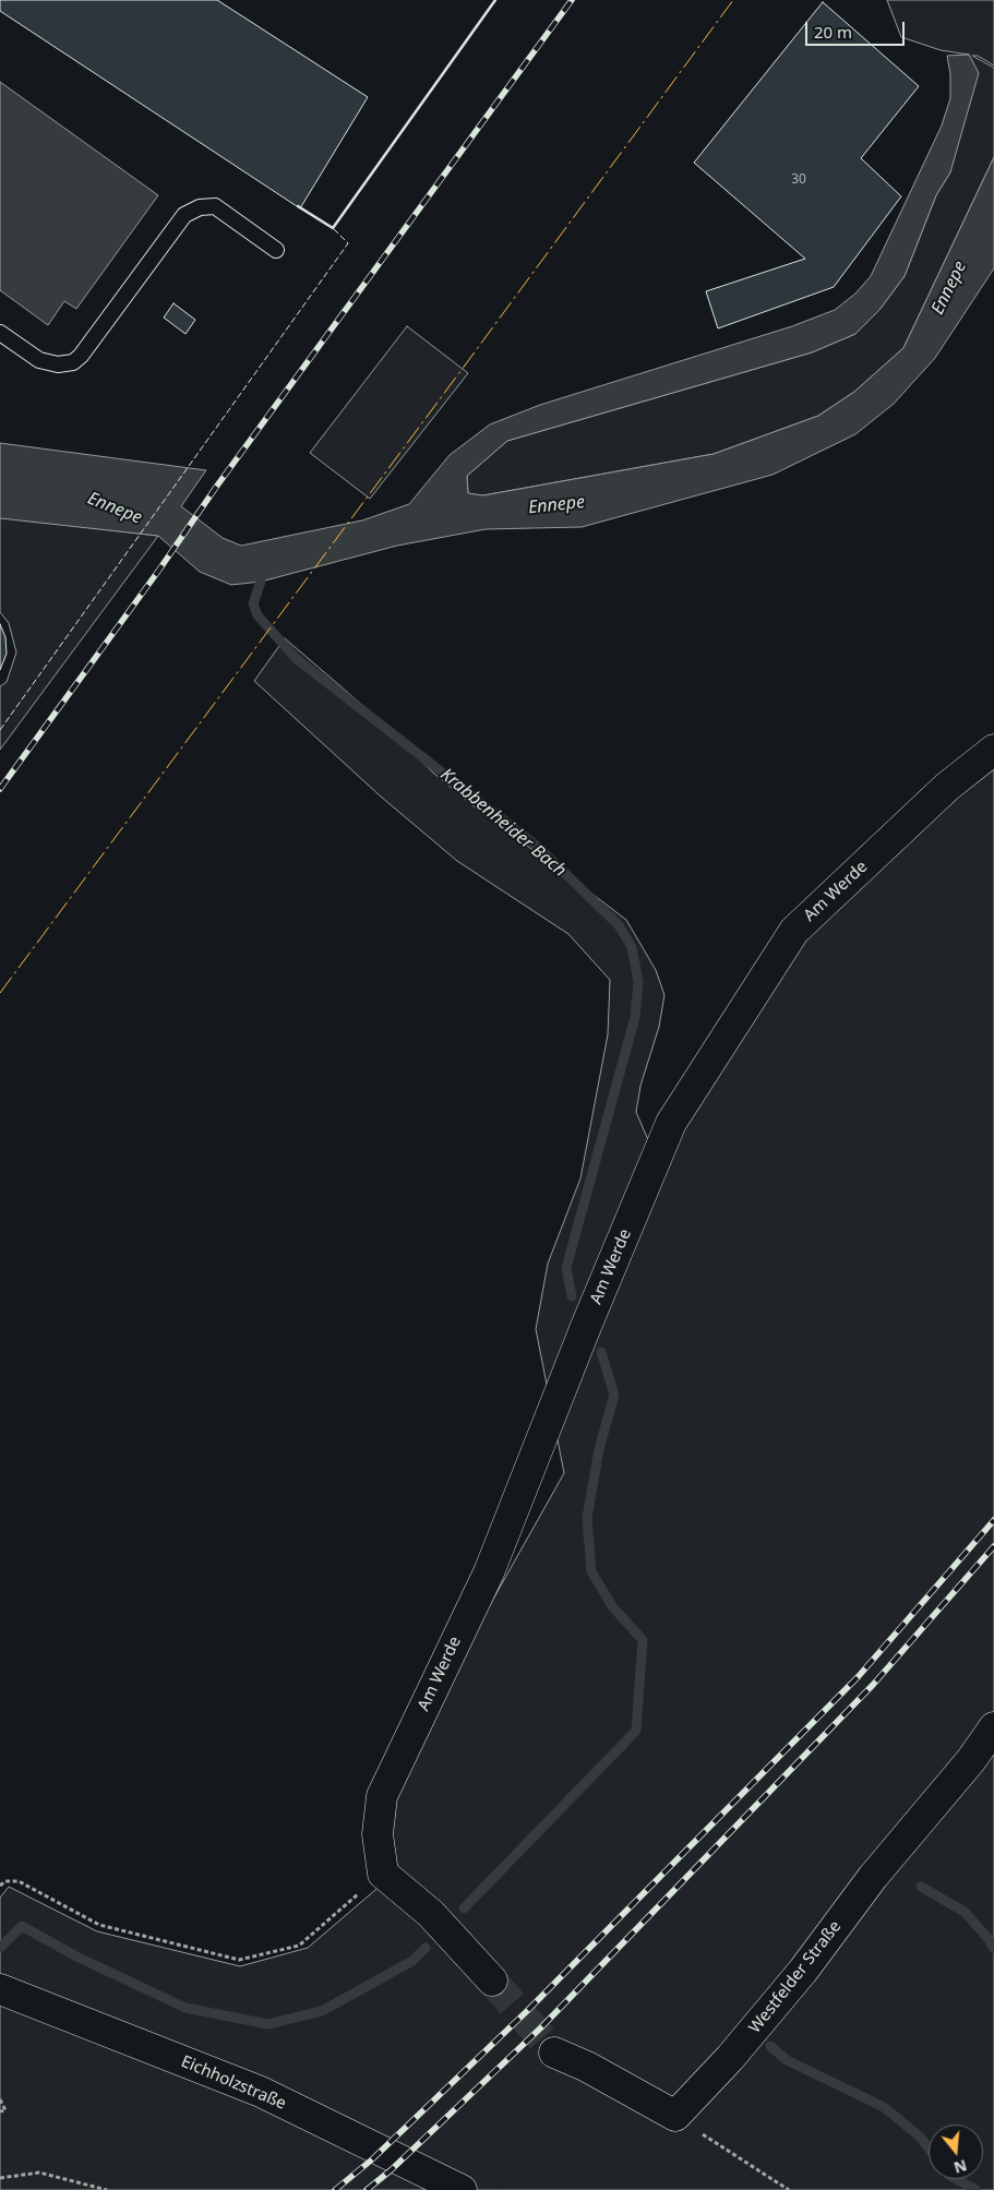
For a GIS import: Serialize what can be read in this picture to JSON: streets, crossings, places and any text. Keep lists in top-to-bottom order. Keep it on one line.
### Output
{"streets":{"street":["Am Werde","Westfelder Straße","Eichholzstraße"]},"water":["Ennepe","Krabbenheider Bach"],"house_numbers":["30"],"scale_bar":"20 m","north":"bottom"}
